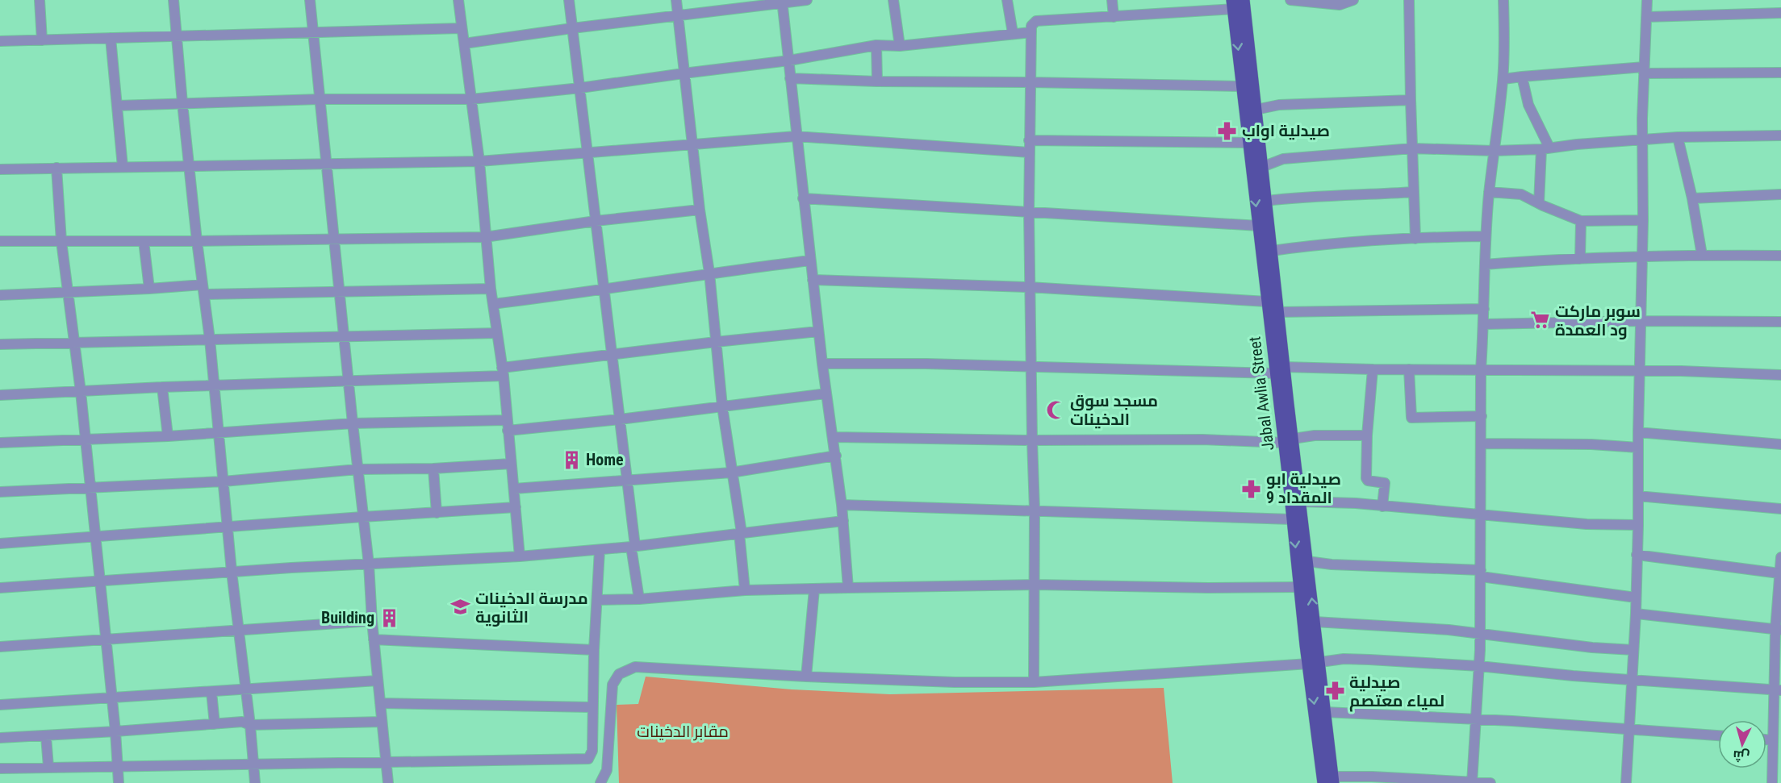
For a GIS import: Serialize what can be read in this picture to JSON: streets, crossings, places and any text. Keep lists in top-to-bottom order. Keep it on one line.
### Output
{"streets":{"main road":["Jabal Awlia Street"]},"parks":["مقابر الدخينات"],"places":{"pharmacy":["صيدلية اواب","صيدلية ابو المقداد 9","صيدلية لمياء معتصم"],"supermarket":["سوبر ماركت ود العمدة"],"mosque":["مسجد سوق الدخينات"],"building":["Home","Building"],"school or university":["مدرسة الدخينات الثانوية"]},"north":"bottom"}
